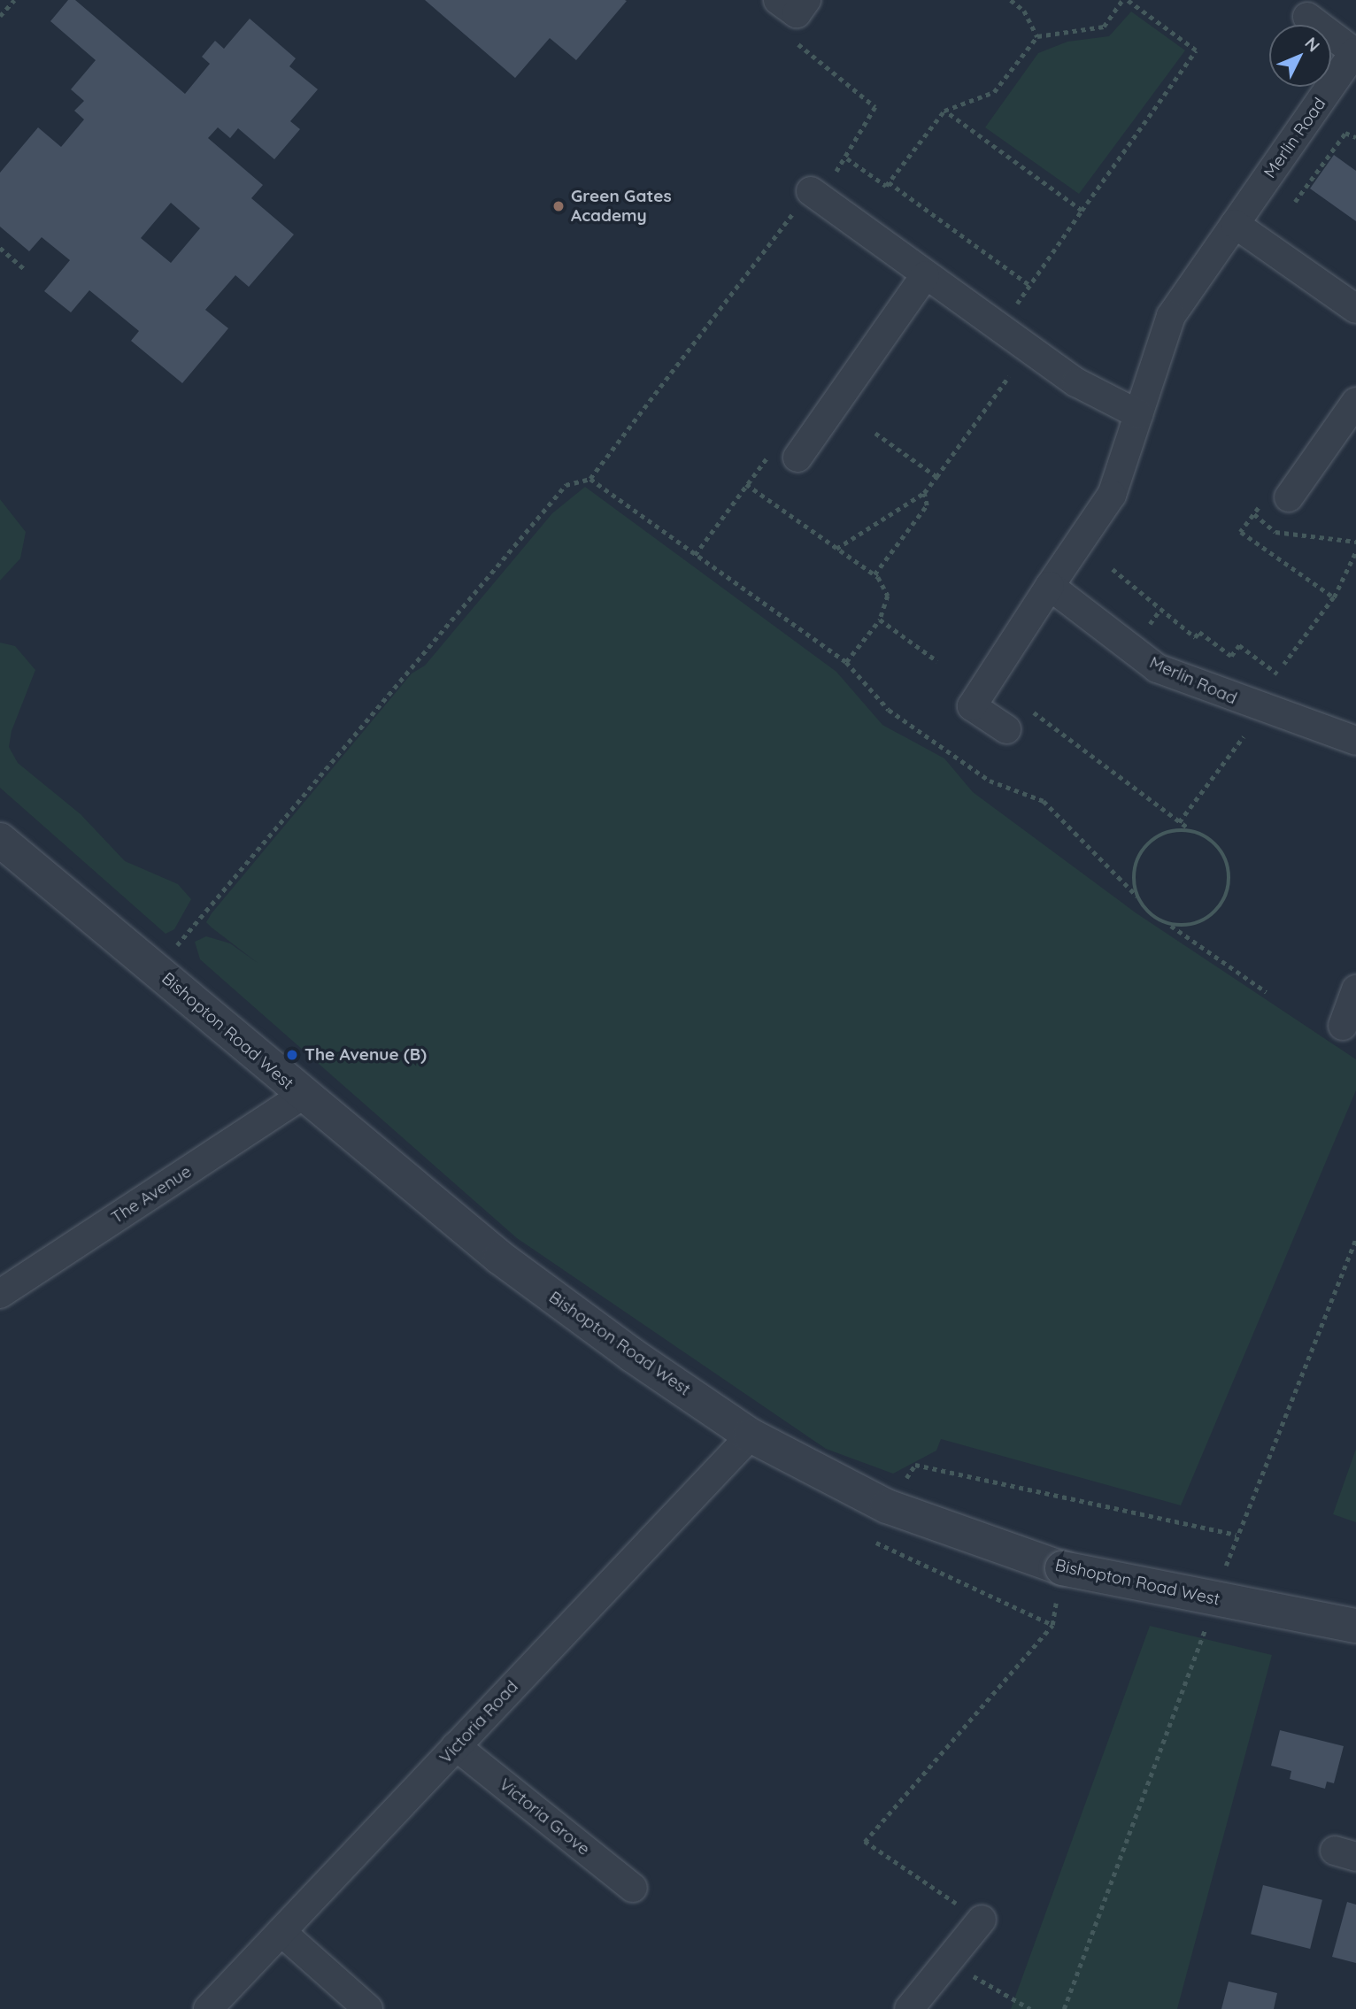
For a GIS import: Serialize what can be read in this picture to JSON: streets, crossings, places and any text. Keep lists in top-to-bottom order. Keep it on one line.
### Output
{"streets":{"street":["Merlin Road","Bishopton Road West","The Avenue","Victoria Road","Victoria Grove"]},"crossings":[["Bishopton Road West","The Avenue"],["Bishopton Road West","Victoria Road"],["Victoria Road","Victoria Grove"]],"places":["Green Gates Academy","The Avenue (B)"],"north":"top right"}
